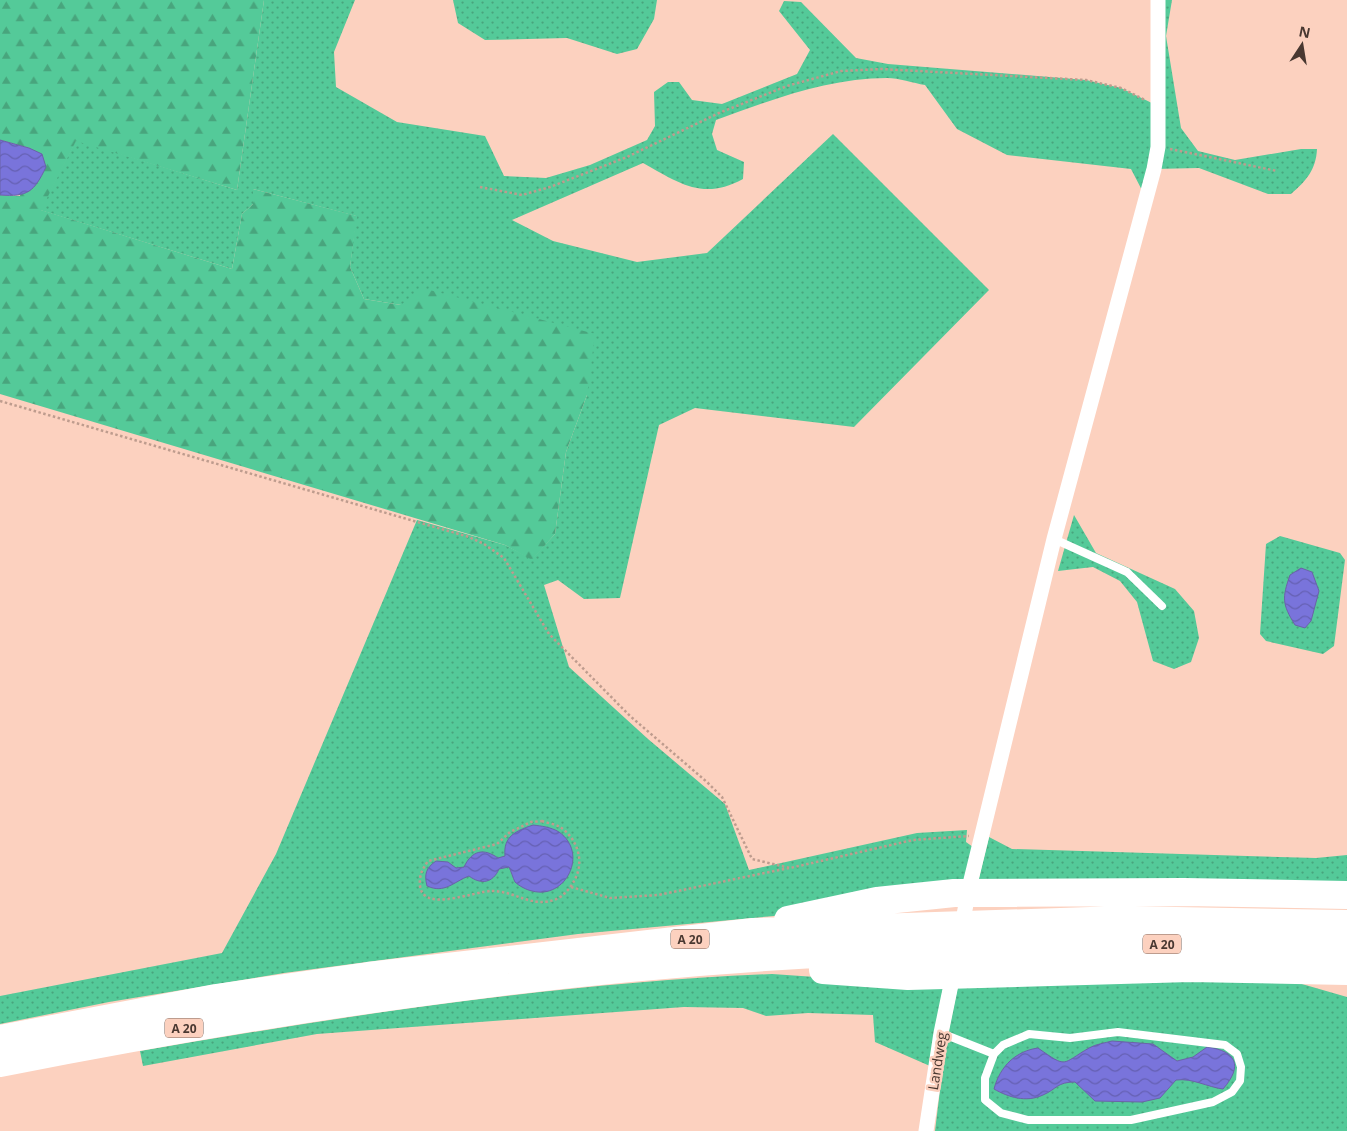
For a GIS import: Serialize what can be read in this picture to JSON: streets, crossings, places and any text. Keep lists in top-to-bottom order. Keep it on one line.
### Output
{"streets":{"highway":["A 20"],"street":["Landweg"]},"north":"top"}
